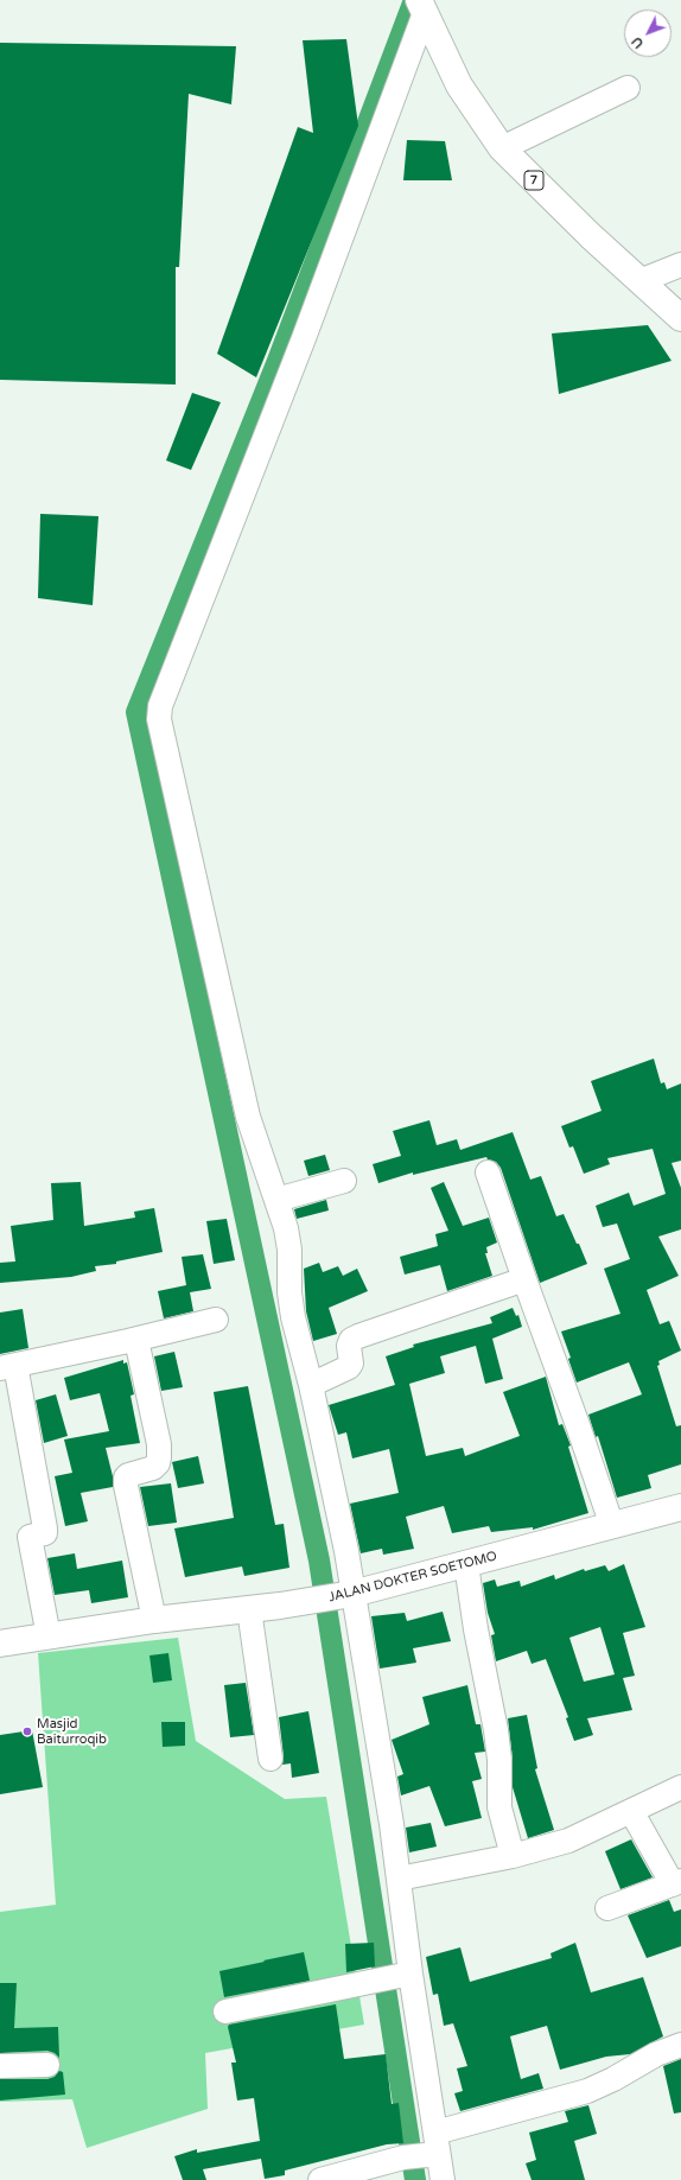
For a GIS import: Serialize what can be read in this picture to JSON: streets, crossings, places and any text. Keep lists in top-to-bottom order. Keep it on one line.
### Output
{"streets":{"main road":["7","JALAN DOKTER SOETOMO"]},"places":["Masjid Baiturroqib"],"north":"bottom left"}
